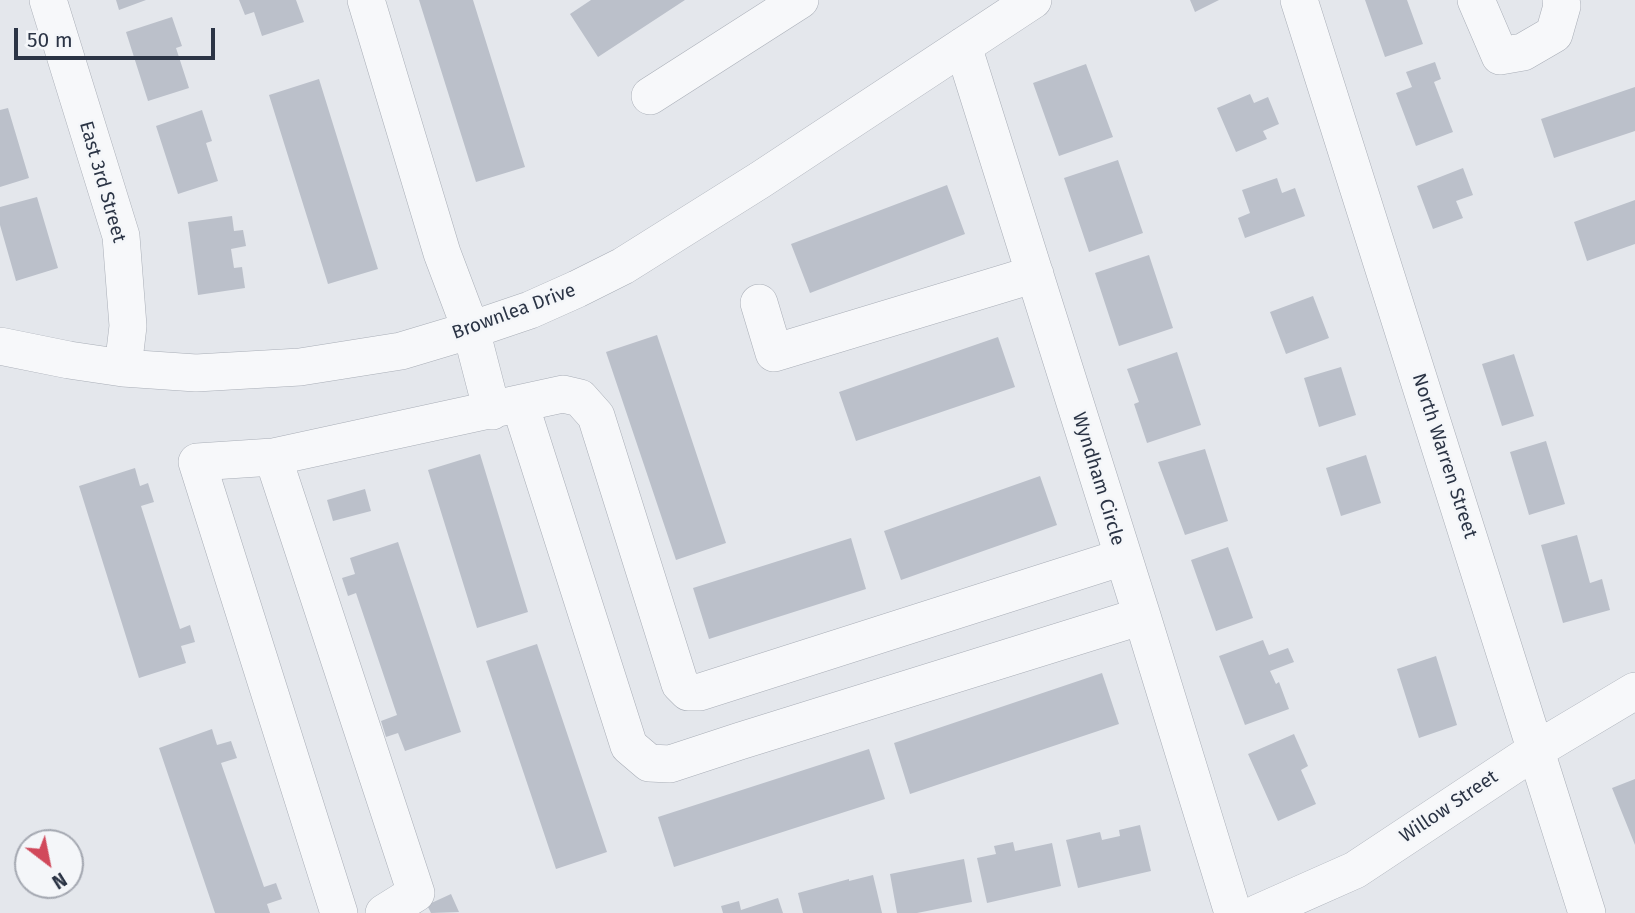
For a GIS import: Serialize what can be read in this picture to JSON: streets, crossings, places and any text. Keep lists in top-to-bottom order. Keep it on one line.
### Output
{"streets":{"street":["East 3rd Street","Brownlea Drive","North Warren Street","Wyndham Circle","Willow Street"]},"crossings":[["East 3rd Street","Brownlea Drive"],["Brownlea Drive","Wyndham Circle"],["North Warren Street","Willow Street"]],"scale_bar":"50 m","north":"bottom right"}
